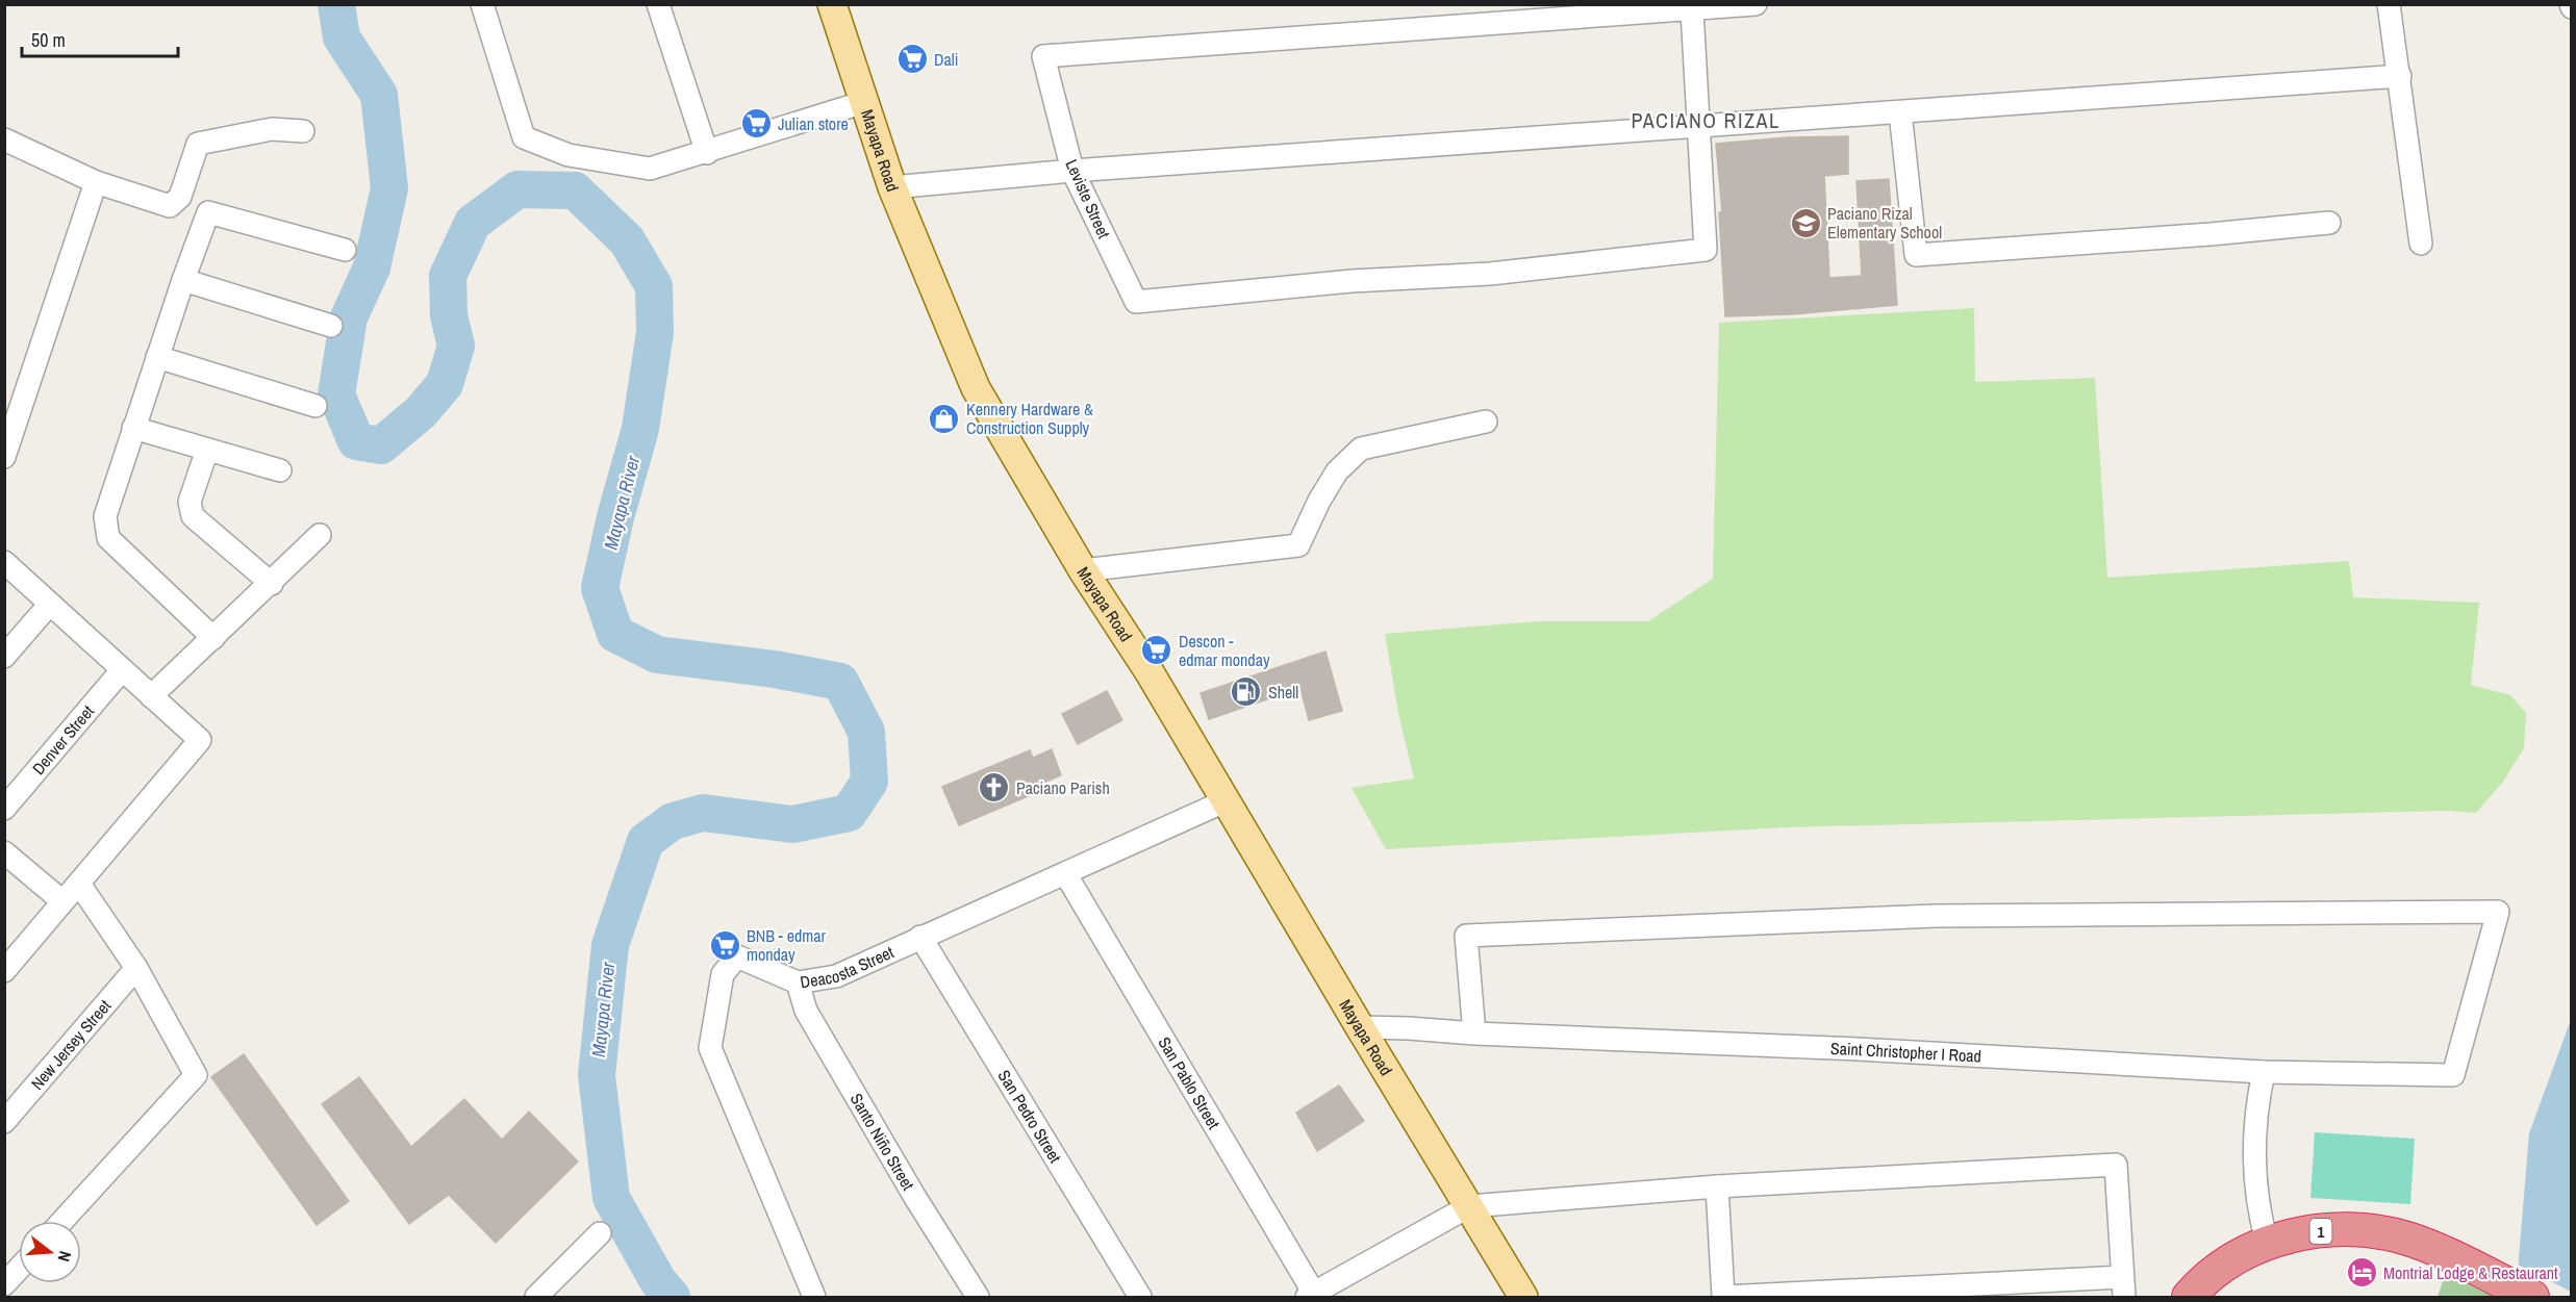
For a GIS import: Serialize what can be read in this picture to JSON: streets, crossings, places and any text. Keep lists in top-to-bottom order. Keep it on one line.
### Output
{"streets":{"highway":["1"],"main road":["Mayapa Road"],"street":["Leviste Street","Denver Street","Deacosta Street","New Jersey Street","Saint Christopher I Road","San Pablo Street","San Pedro Street","Santo Niño Street"]},"crossings":[["Mayapa Road","Deacosta Street"],["Mayapa Road","Saint Christopher I Road"],["Deacosta Street","San Pablo Street"],["Deacosta Street","San Pedro Street"],["Deacosta Street","Santo Niño Street"]],"districts":["PACIANO RIZAL"],"water":["Mayapa River"],"places":{"supermarket":["Dali","Julian store","Descon - edmar monday","BNB - edmar monday"],"school or university":["Paciano Rizal Elementary School"],"shop":["Kennery Hardware & Construction Supply"],"fuel station":["Shell"],"church":["Paciano Parish"],"hotel":["Montrial Lodge & Restaurant"]},"scale_bar":"50 m","north":"right"}
